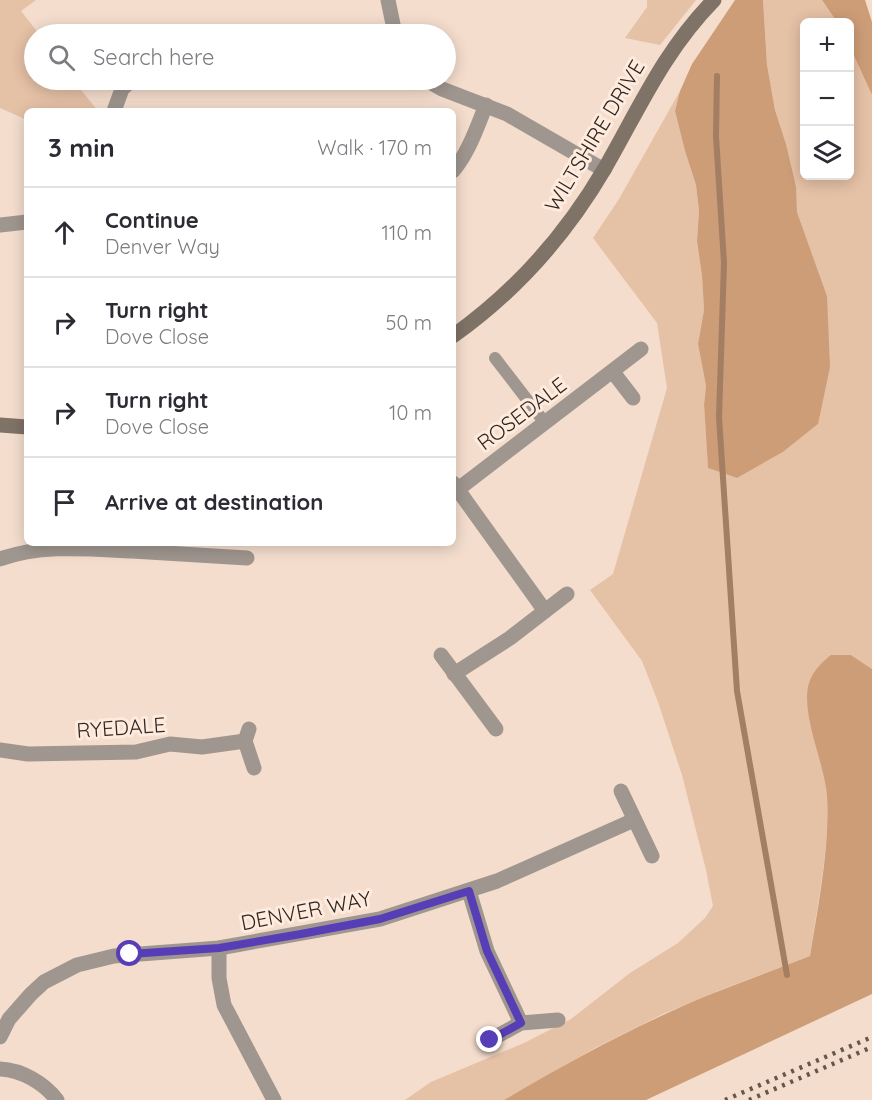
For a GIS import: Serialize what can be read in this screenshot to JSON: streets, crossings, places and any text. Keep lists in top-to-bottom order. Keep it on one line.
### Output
{"streets":{"street":["WILTSHIRE DRIVE","ROSEDALE","RYEDALE","DENVER WAY"]},"page":{"map_buttons":["+","−"],"search":"Search here","heading":["3 min","Walk · 170 m"],"list":[["Continue","Denver Way","110 m"],["Turn right","Dove Close","50 m"],["Turn right","Dove Close","10 m"],"Arrive at destination"]}}
